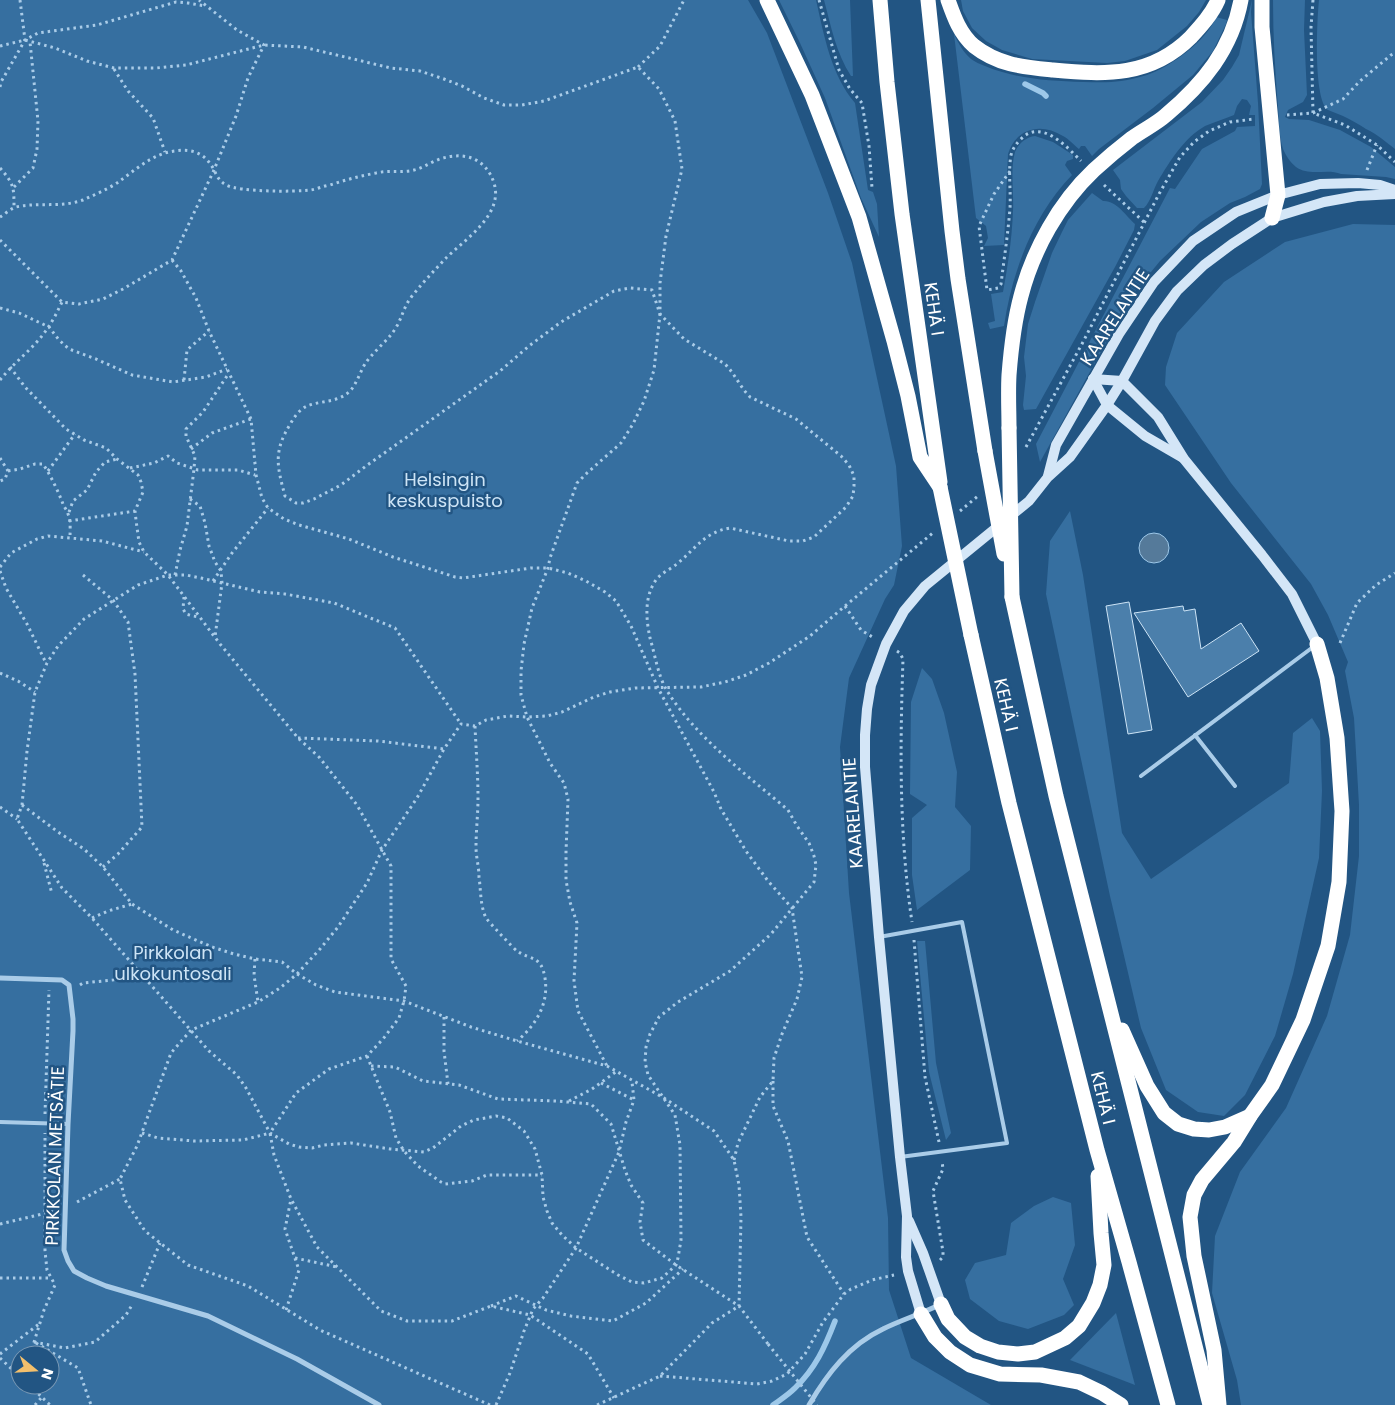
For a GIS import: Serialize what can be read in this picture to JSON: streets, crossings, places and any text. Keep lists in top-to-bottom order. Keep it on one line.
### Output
{"streets":{"highway":["KEHÄ I"],"main road":["KAARELANTIE"],"street":["PIRKKOLAN METSÄTIE"]},"parks":["Helsingin keskuspuisto","Pirkkolan ulkokuntosali"],"north":"right"}
